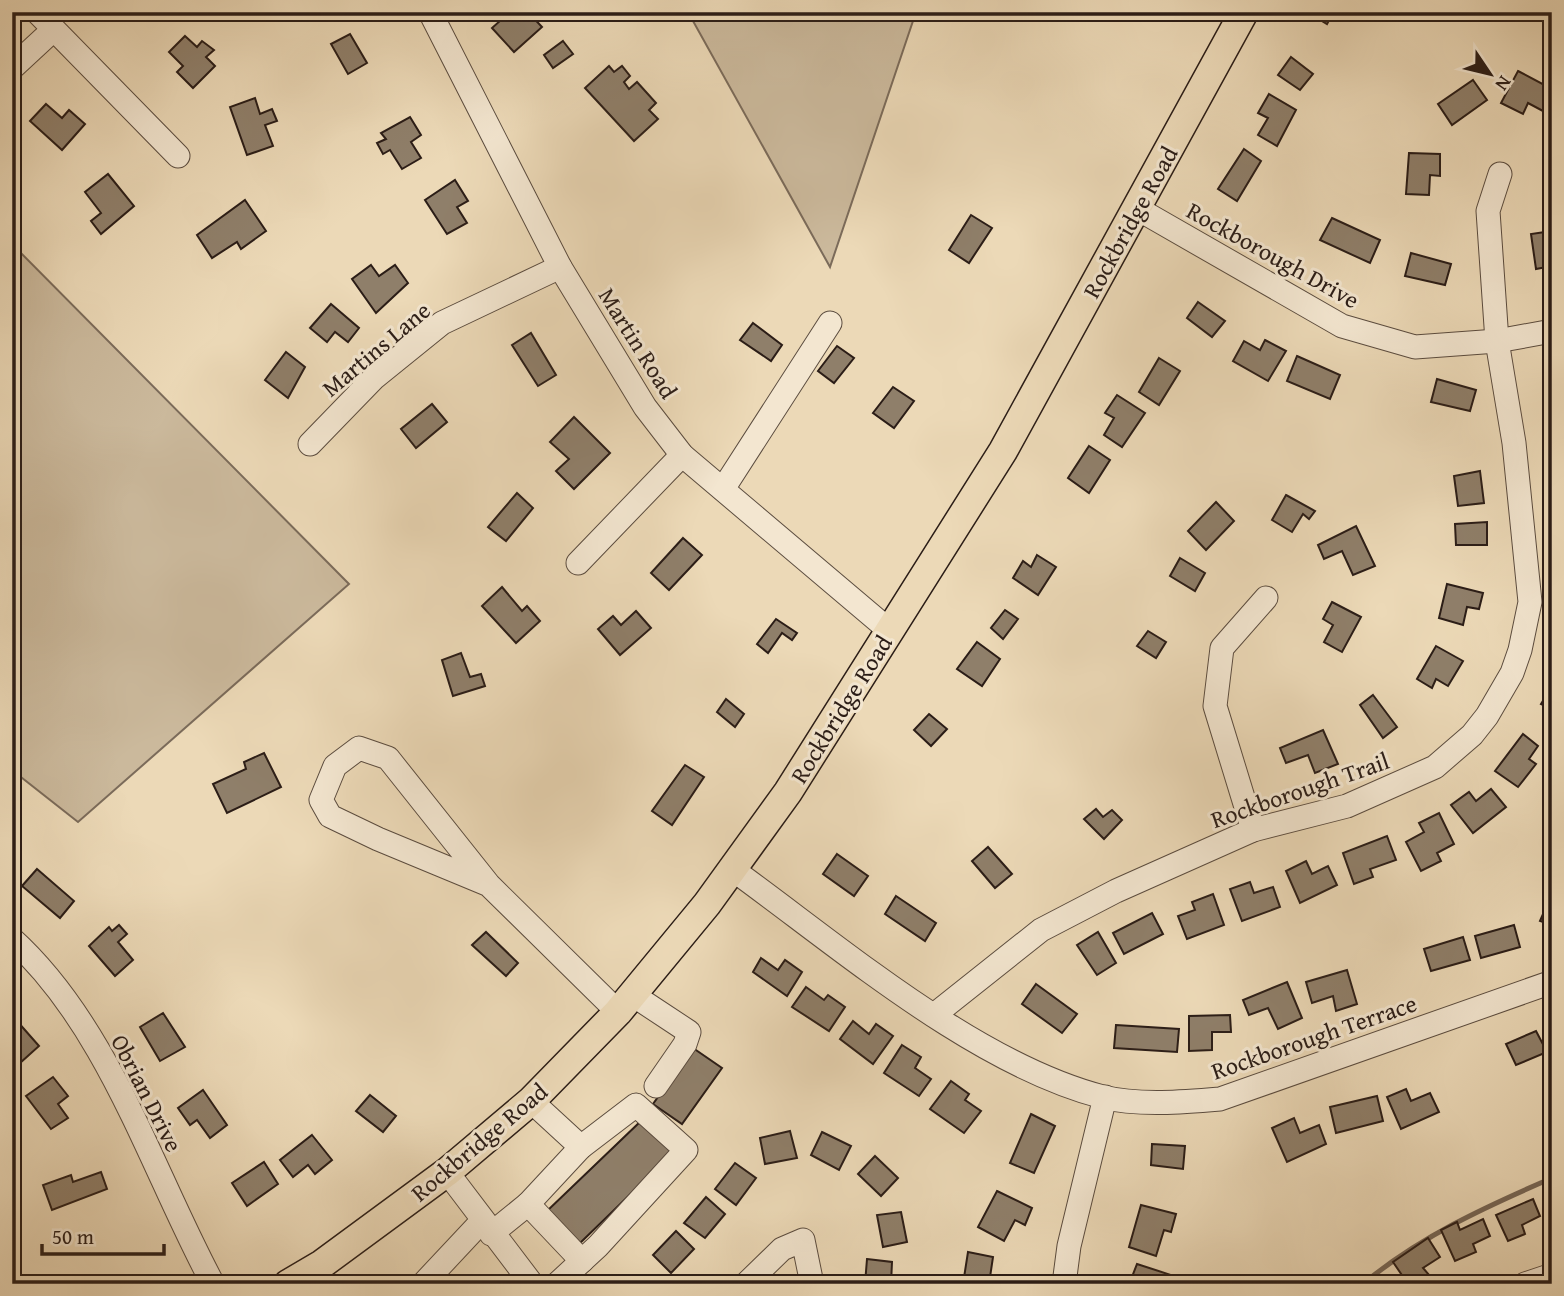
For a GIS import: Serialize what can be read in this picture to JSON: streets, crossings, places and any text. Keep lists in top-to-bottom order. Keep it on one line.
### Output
{"streets":{"main road":["Rockbridge Road"],"street":["Rockborough Drive","Martin Road","Martins Lane","Rockborough Trail","Rockborough Terrace","Obrian Drive"]},"crossings":[["Rockbridge Road","Rockborough Drive"],["Rockbridge Road","Martin Road"],["Rockbridge Road","Rockborough Terrace"],["Rockborough Drive","Rockborough Trail"],["Martin Road","Martins Lane"],["Rockborough Trail","Rockborough Terrace"]],"scale_bar":"50 m","north":"bottom right"}
